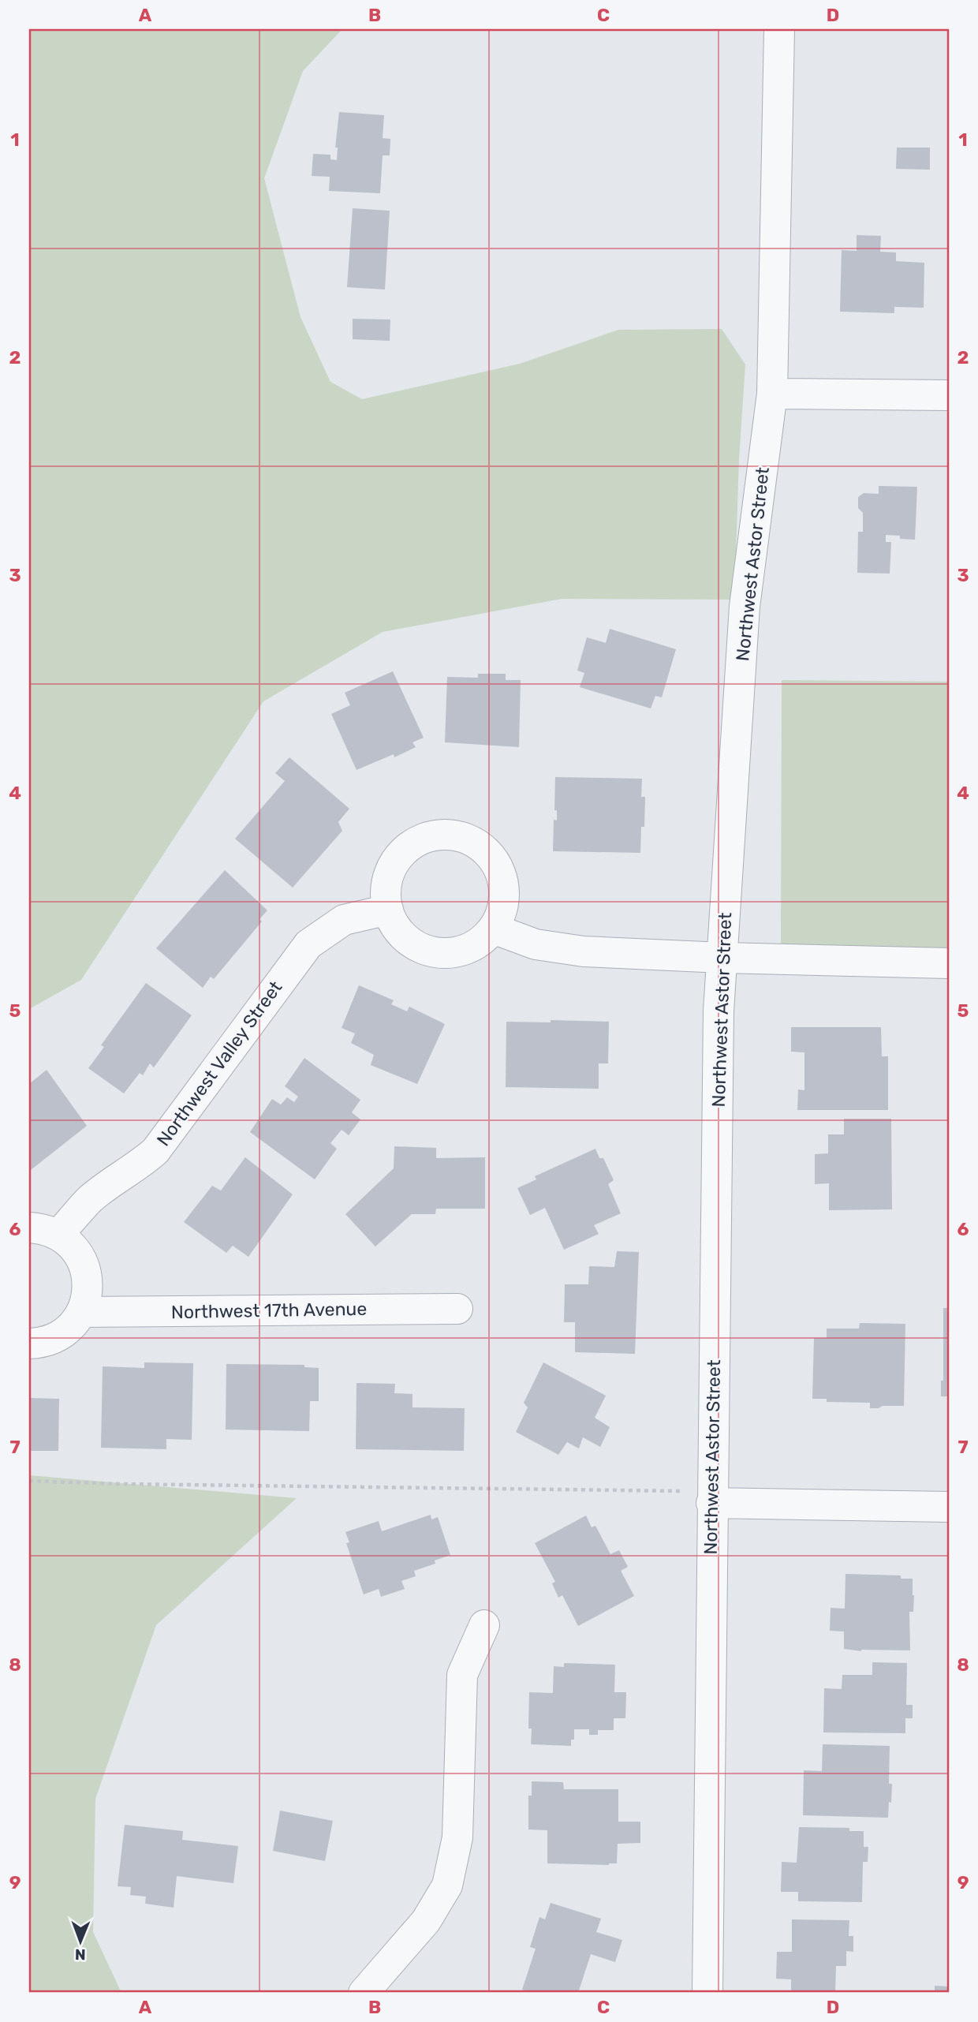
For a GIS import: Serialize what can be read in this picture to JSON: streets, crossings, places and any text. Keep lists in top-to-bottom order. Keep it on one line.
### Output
{"streets":{"street":["Northwest Astor Street","Northwest Valley Street","Northwest 17th Avenue"]},"north":"bottom","grid":{"columns":["A","B","C","D"],"rows":["1","2","3","4","5","6","7","8","9"]}}
